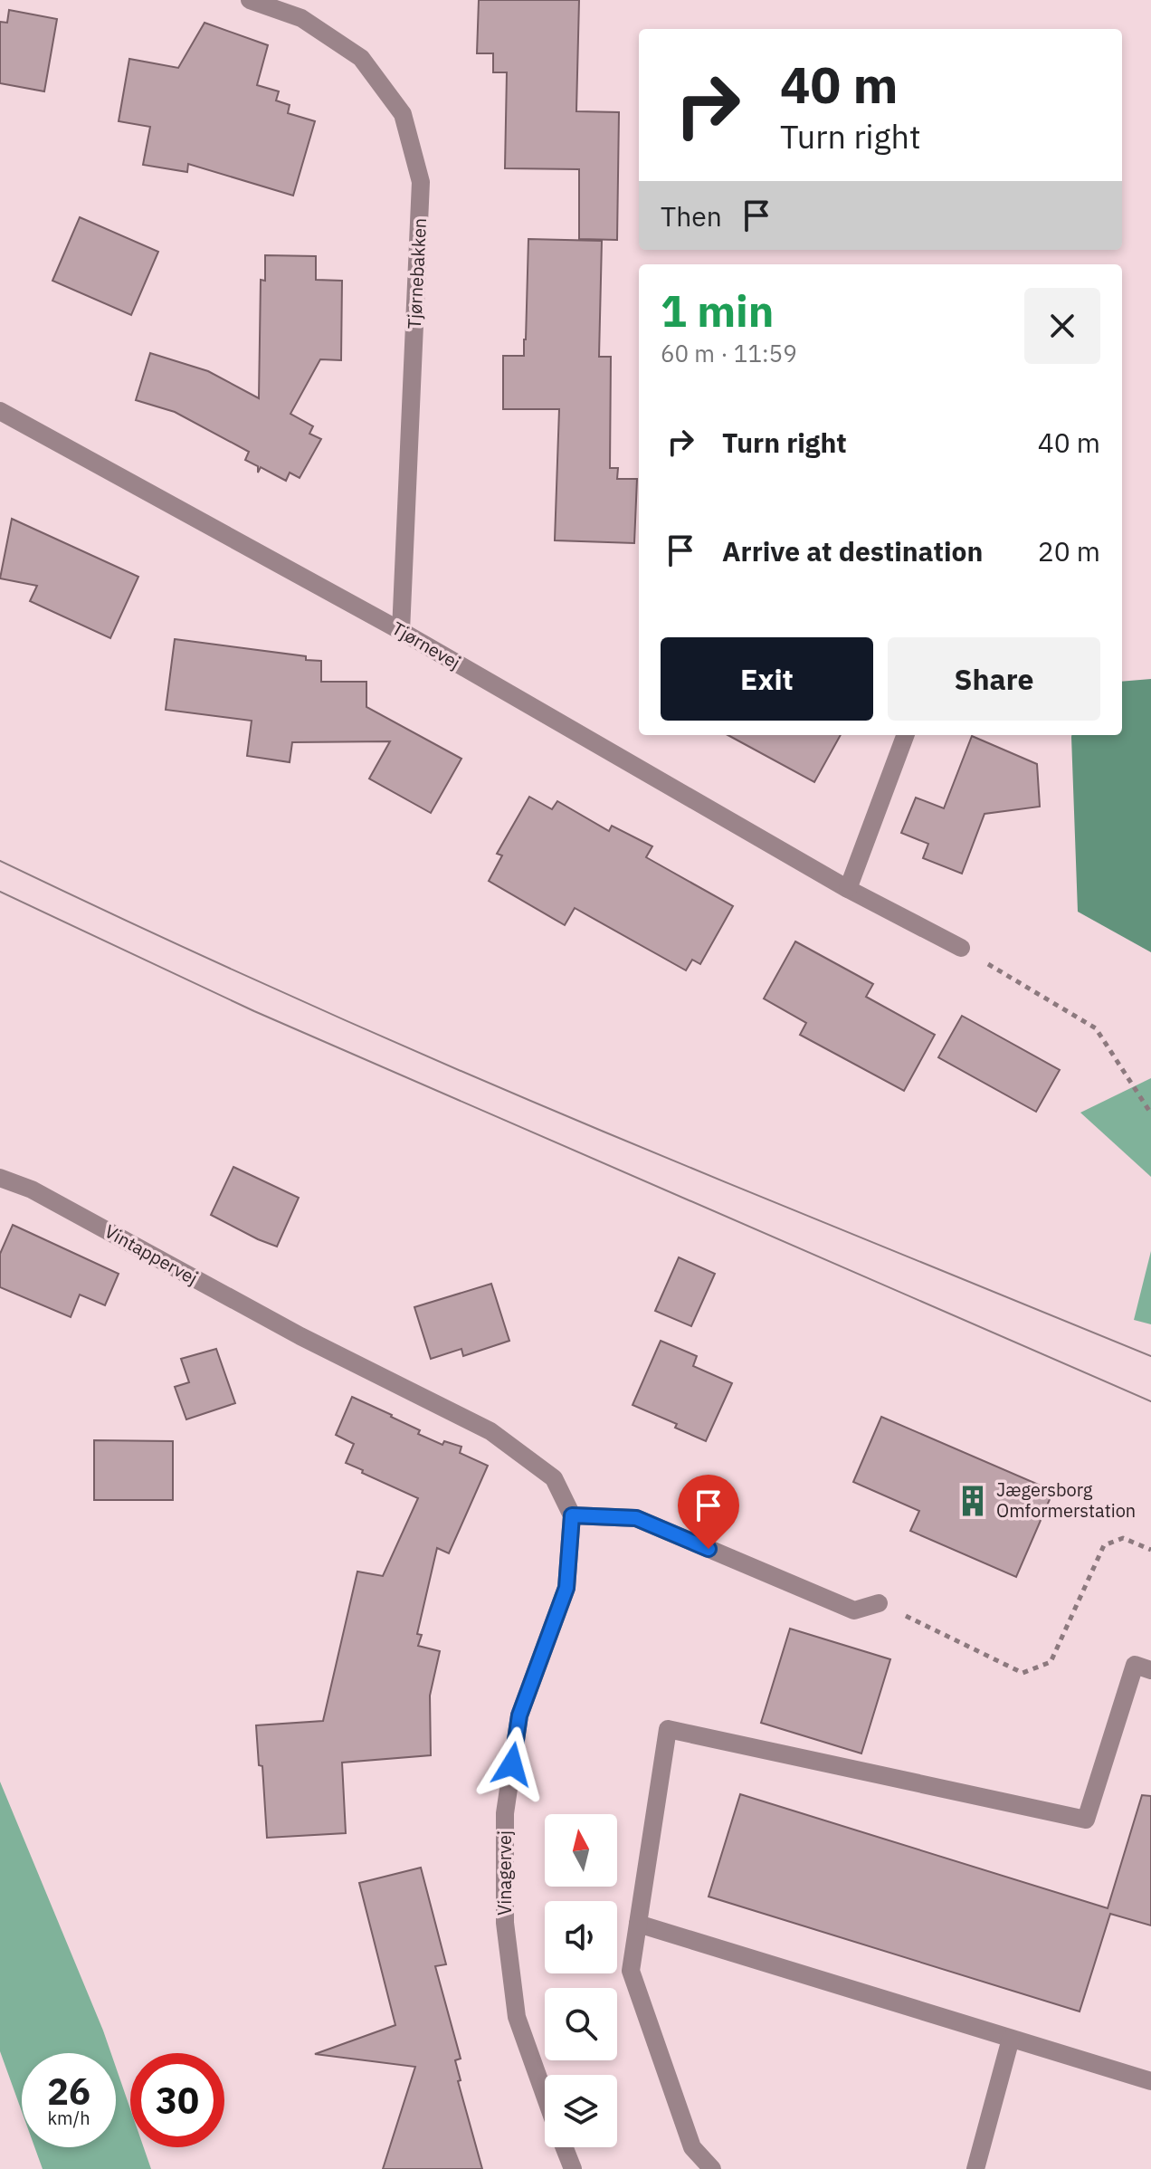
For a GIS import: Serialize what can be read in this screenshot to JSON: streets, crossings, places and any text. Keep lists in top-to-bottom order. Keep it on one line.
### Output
{"streets":{"street":["Tjørnebakken","Tjørnevej","Vintappervej","Vinagervej"]},"crossings":[["Tjørnebakken","Tjørnevej"],["Vintappervej","Vinagervej"]],"places":{"building":["Jægersborg Omformerstation"]},"north":"top","page":{"turn":["40 m","Turn right"],"then":"Then","heading":["1 min","60 m · 11:59"],"list":[{"name":"Turn right","value":"40 m"},{"name":"Arrive at destination","value":"20 m"}],"buttons":["Exit","Share"],"speed":"26 km/h","limit":"30"}}
